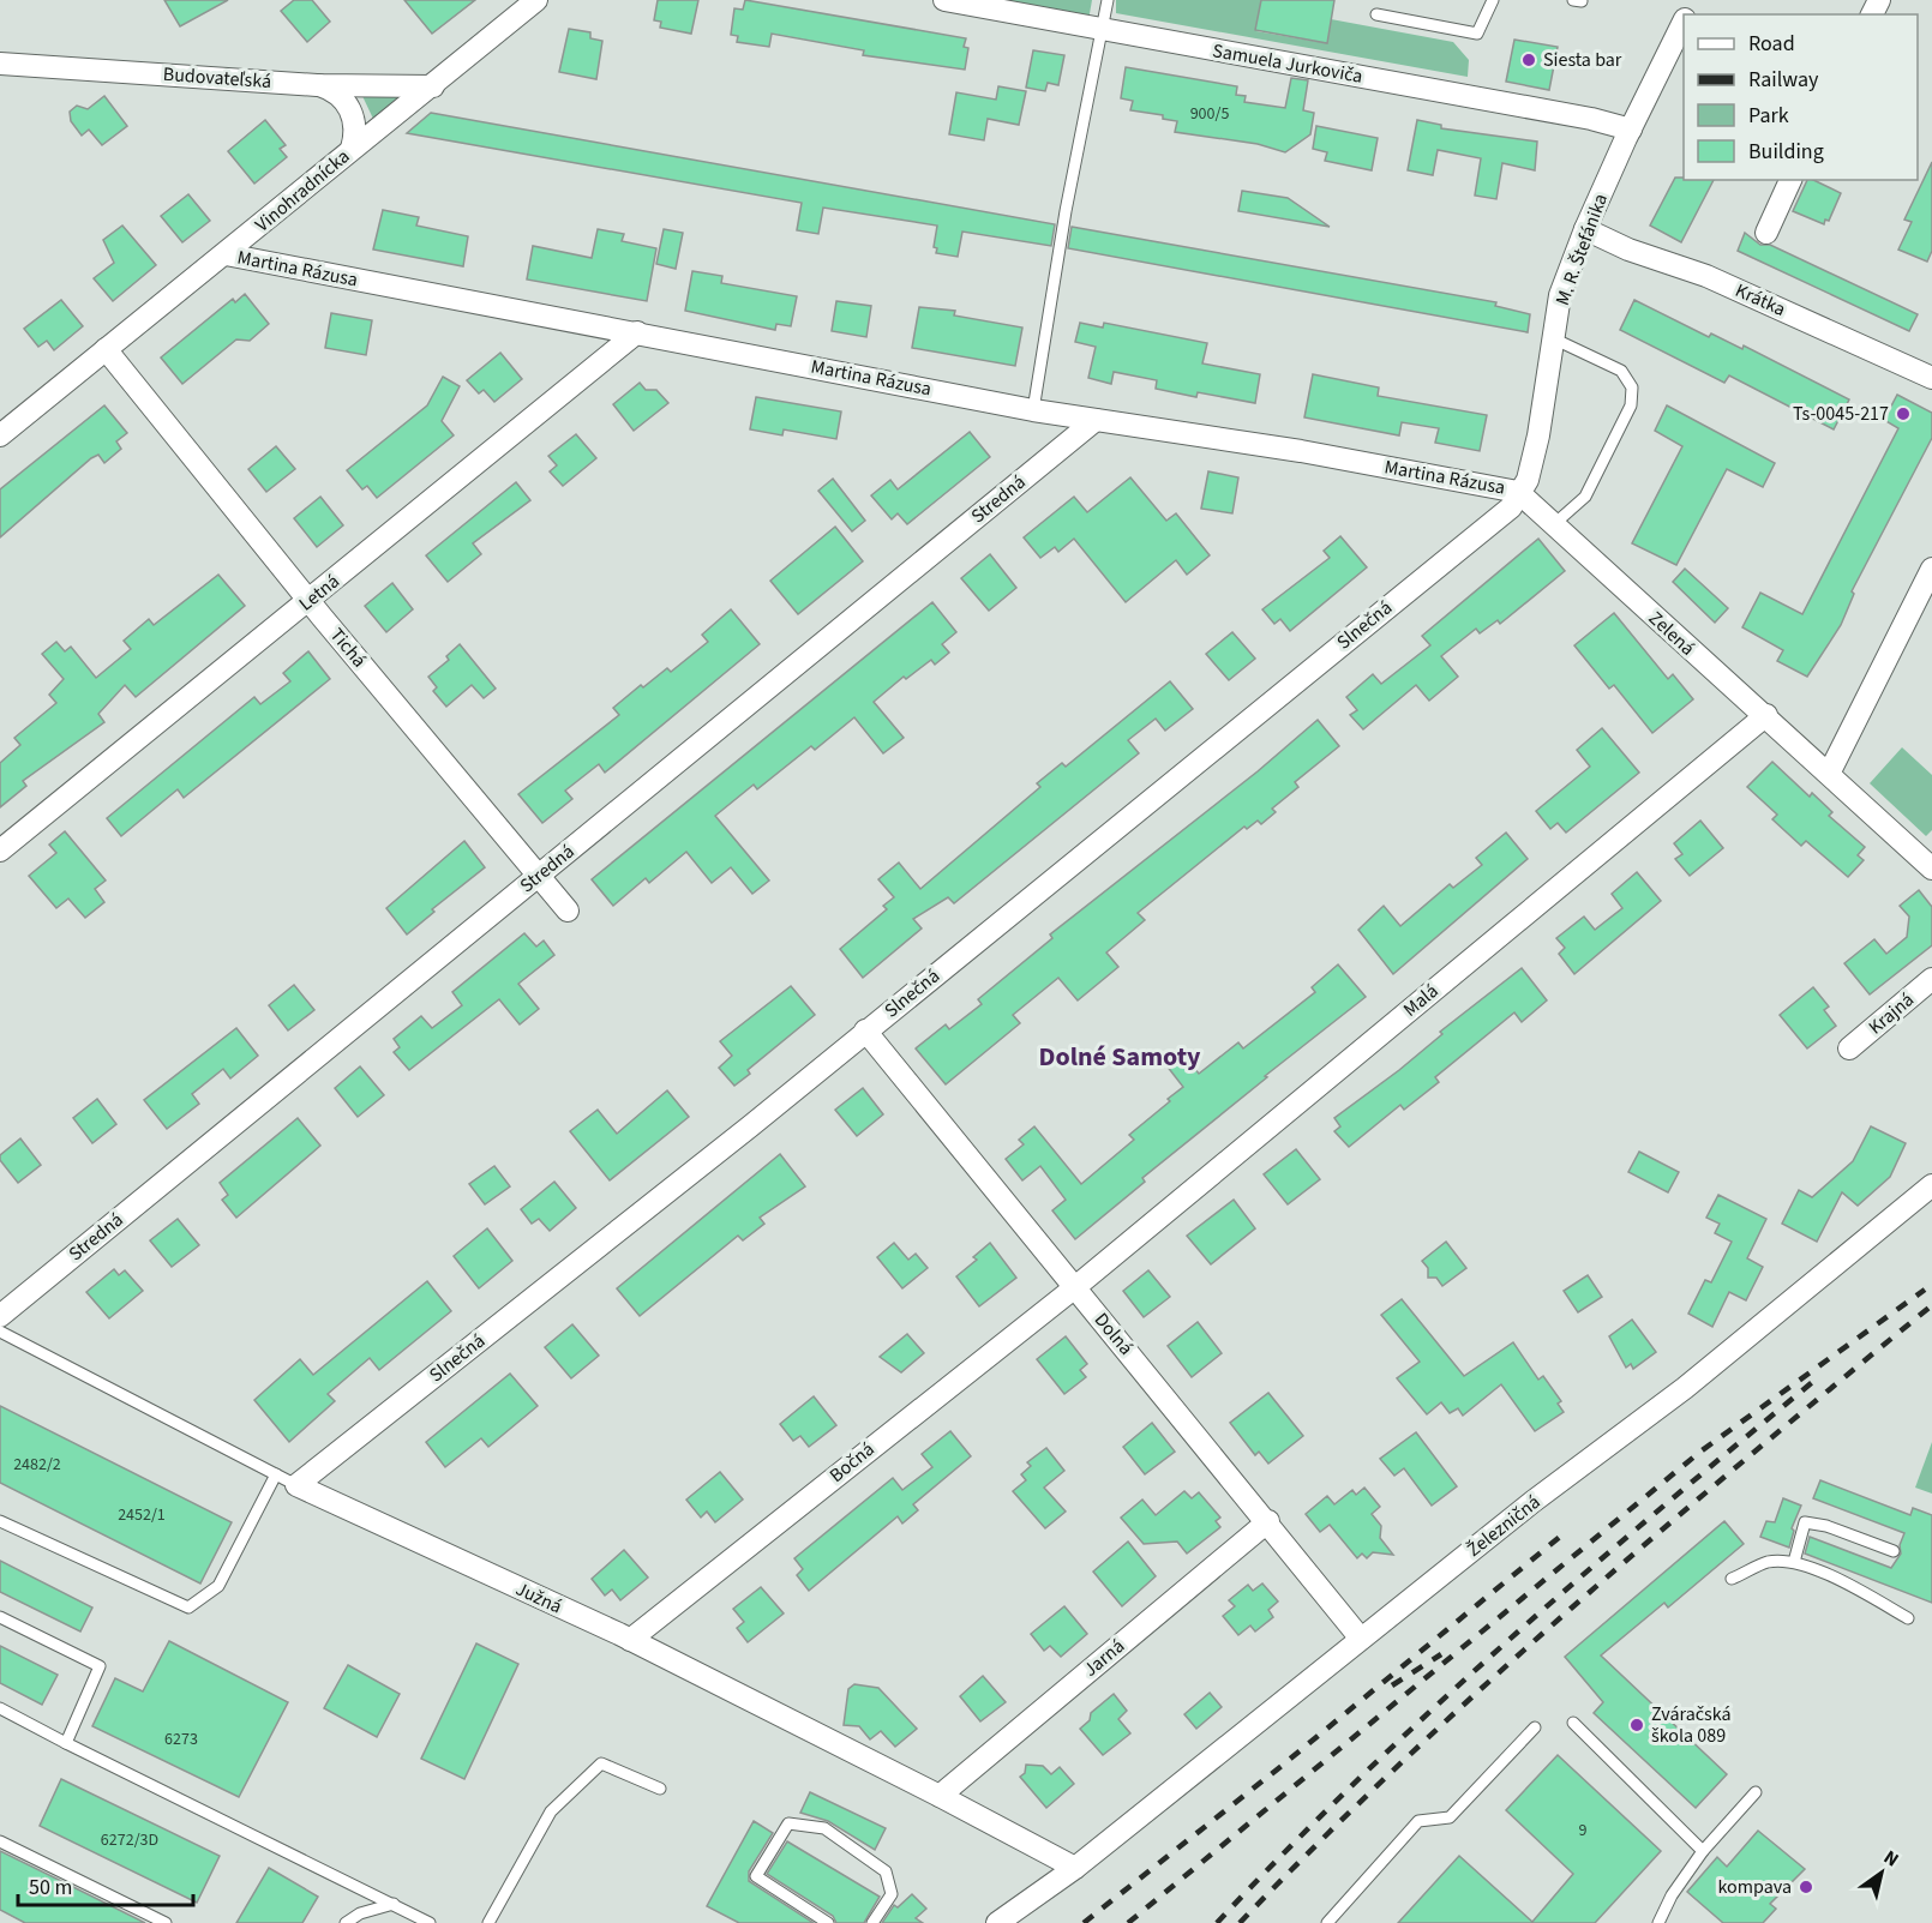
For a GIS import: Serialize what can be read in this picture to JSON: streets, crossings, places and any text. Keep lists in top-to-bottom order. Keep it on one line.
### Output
{"streets":{"street":["Samuela Jurkoviča","Budovateľská","Vinohradnícka","M. R. Štefánika","Martina Rázusa","Krátka","Stredná","Letná","Slnečná","Zelená","Tichá","Malá","Krajná","Dolná","Bočná","Železničná","Južná","Jarná"]},"crossings":[["Samuela Jurkoviča","M. R. Štefánika"],["Budovateľská","Vinohradnícka"],["Vinohradnícka","Martina Rázusa"],["Vinohradnícka","Tichá"],["M. R. Štefánika","Martina Rázusa"],["M. R. Štefánika","Krátka"],["M. R. Štefánika","Slnečná"],["M. R. Štefánika","Zelená"],["Martina Rázusa","Stredná"],["Martina Rázusa","Letná"],["Martina Rázusa","Slnečná"],["Martina Rázusa","Zelená"],["Stredná","Tichá"],["Letná","Tichá"],["Slnečná","Zelená"],["Slnečná","Dolná"],["Slnečná","Južná"],["Zelená","Malá"],["Malá","Dolná"],["Malá","Bočná"],["Dolná","Bočná"],["Dolná","Železničná"],["Dolná","Jarná"],["Bočná","Južná"],["Železničná","Južná"],["Južná","Jarná"]],"districts":["Dolné Samoty"],"places":["Siesta bar","Ts-0045-217","Zváračská škola 089","kompava"],"house_numbers":["900/5","2482/2","2452/1","6273","9","6272/3D"],"legend":["Road","Railway","Park","Building"],"scale_bar":"50 m","north":"top right"}
